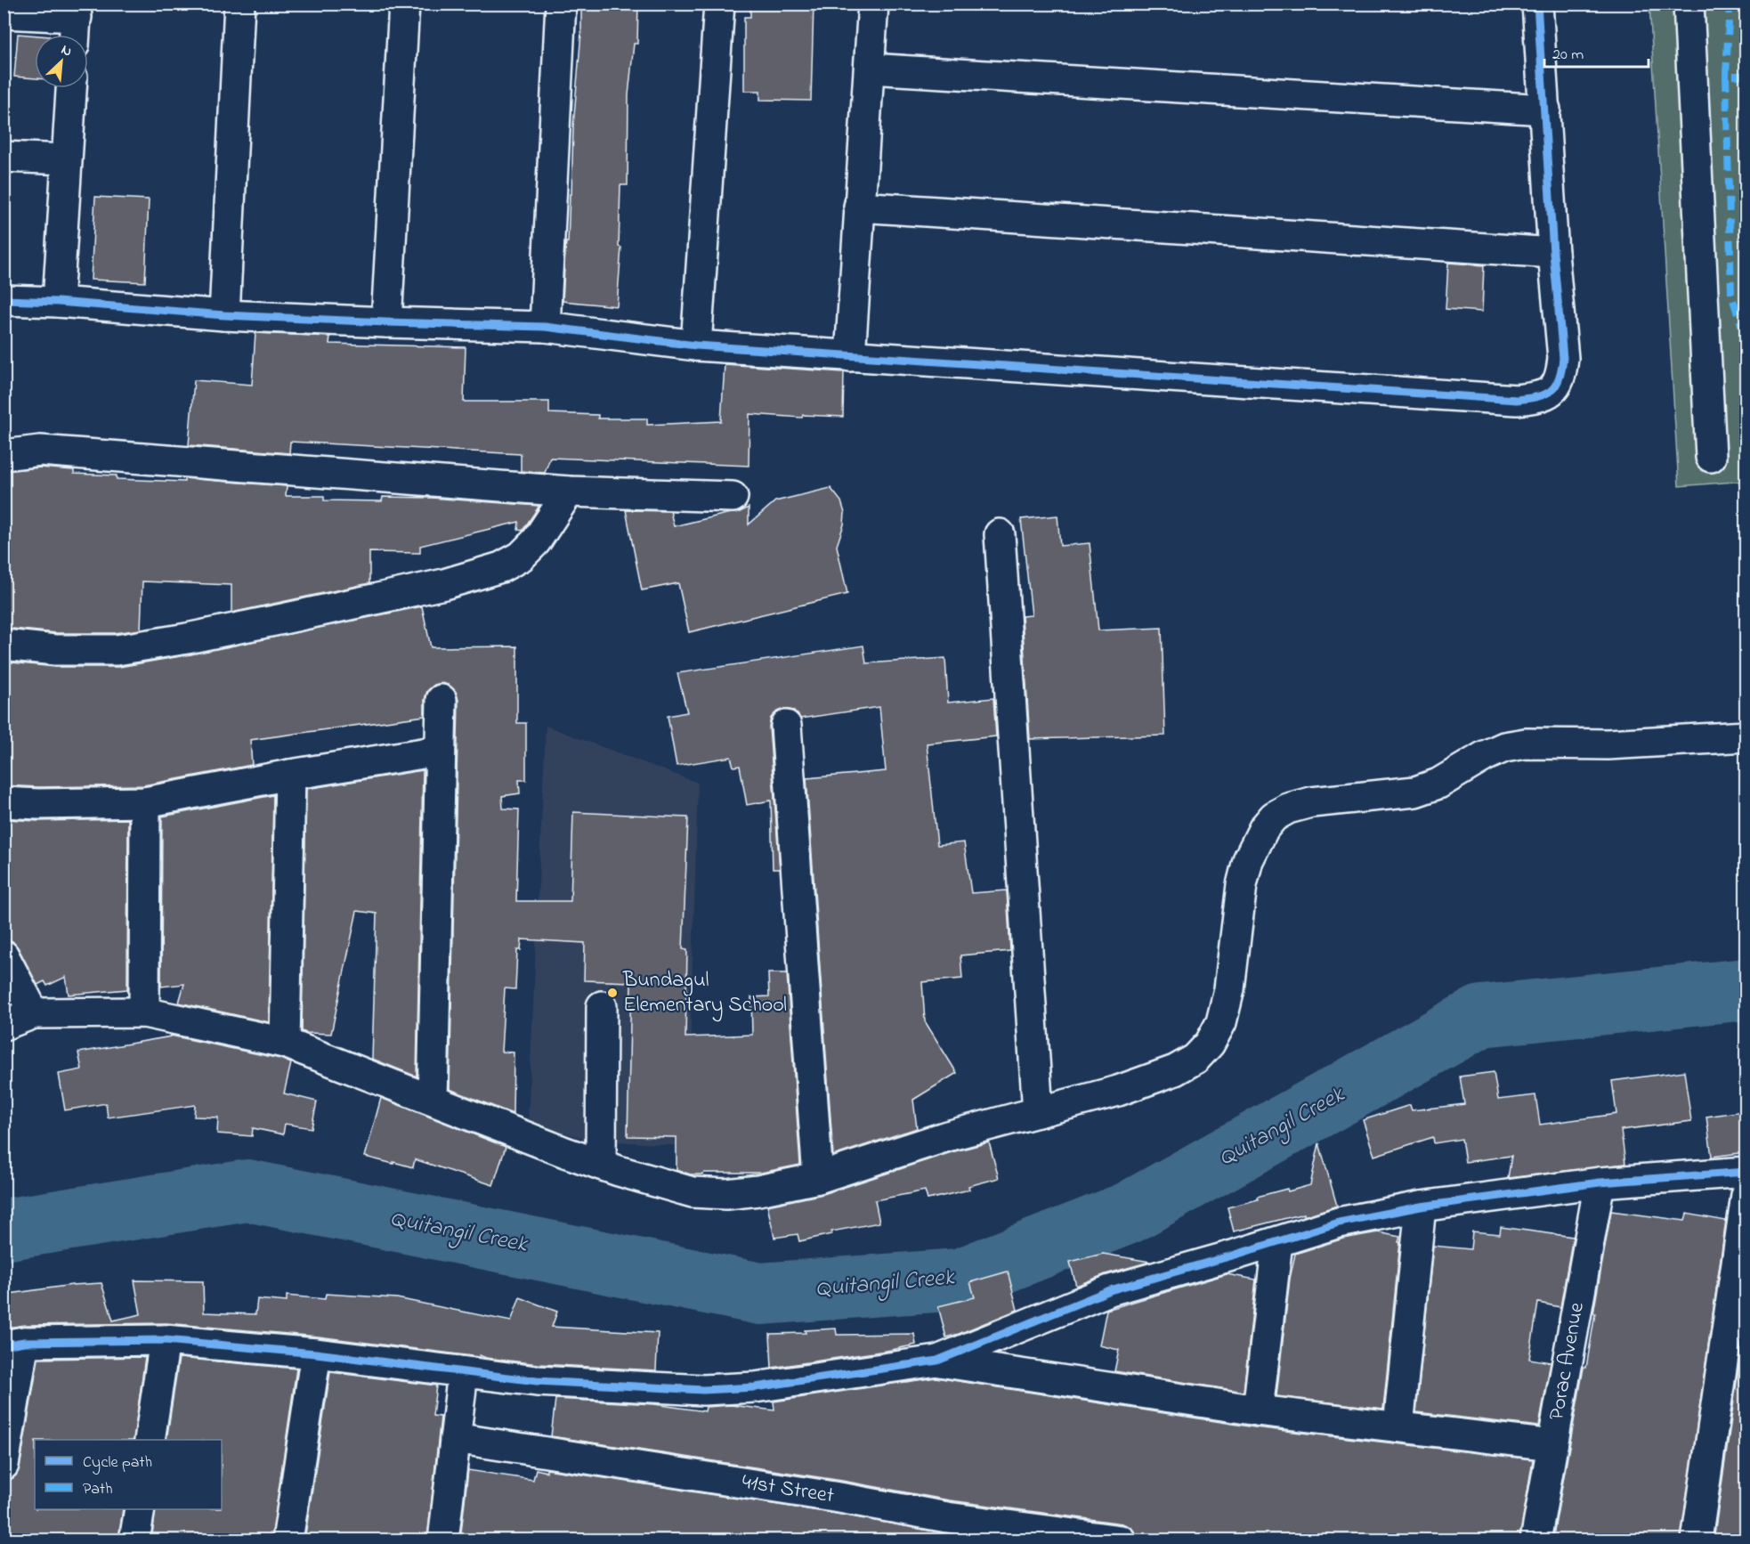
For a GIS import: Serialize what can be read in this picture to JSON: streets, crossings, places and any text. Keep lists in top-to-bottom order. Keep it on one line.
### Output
{"streets":{"street":["Porac Avenue","41st Street"]},"water":["Quitangil Creek"],"places":["Bundagul Elementary School"],"legend":["Cycle path","Path"],"scale_bar":"20 m","north":"top right"}
